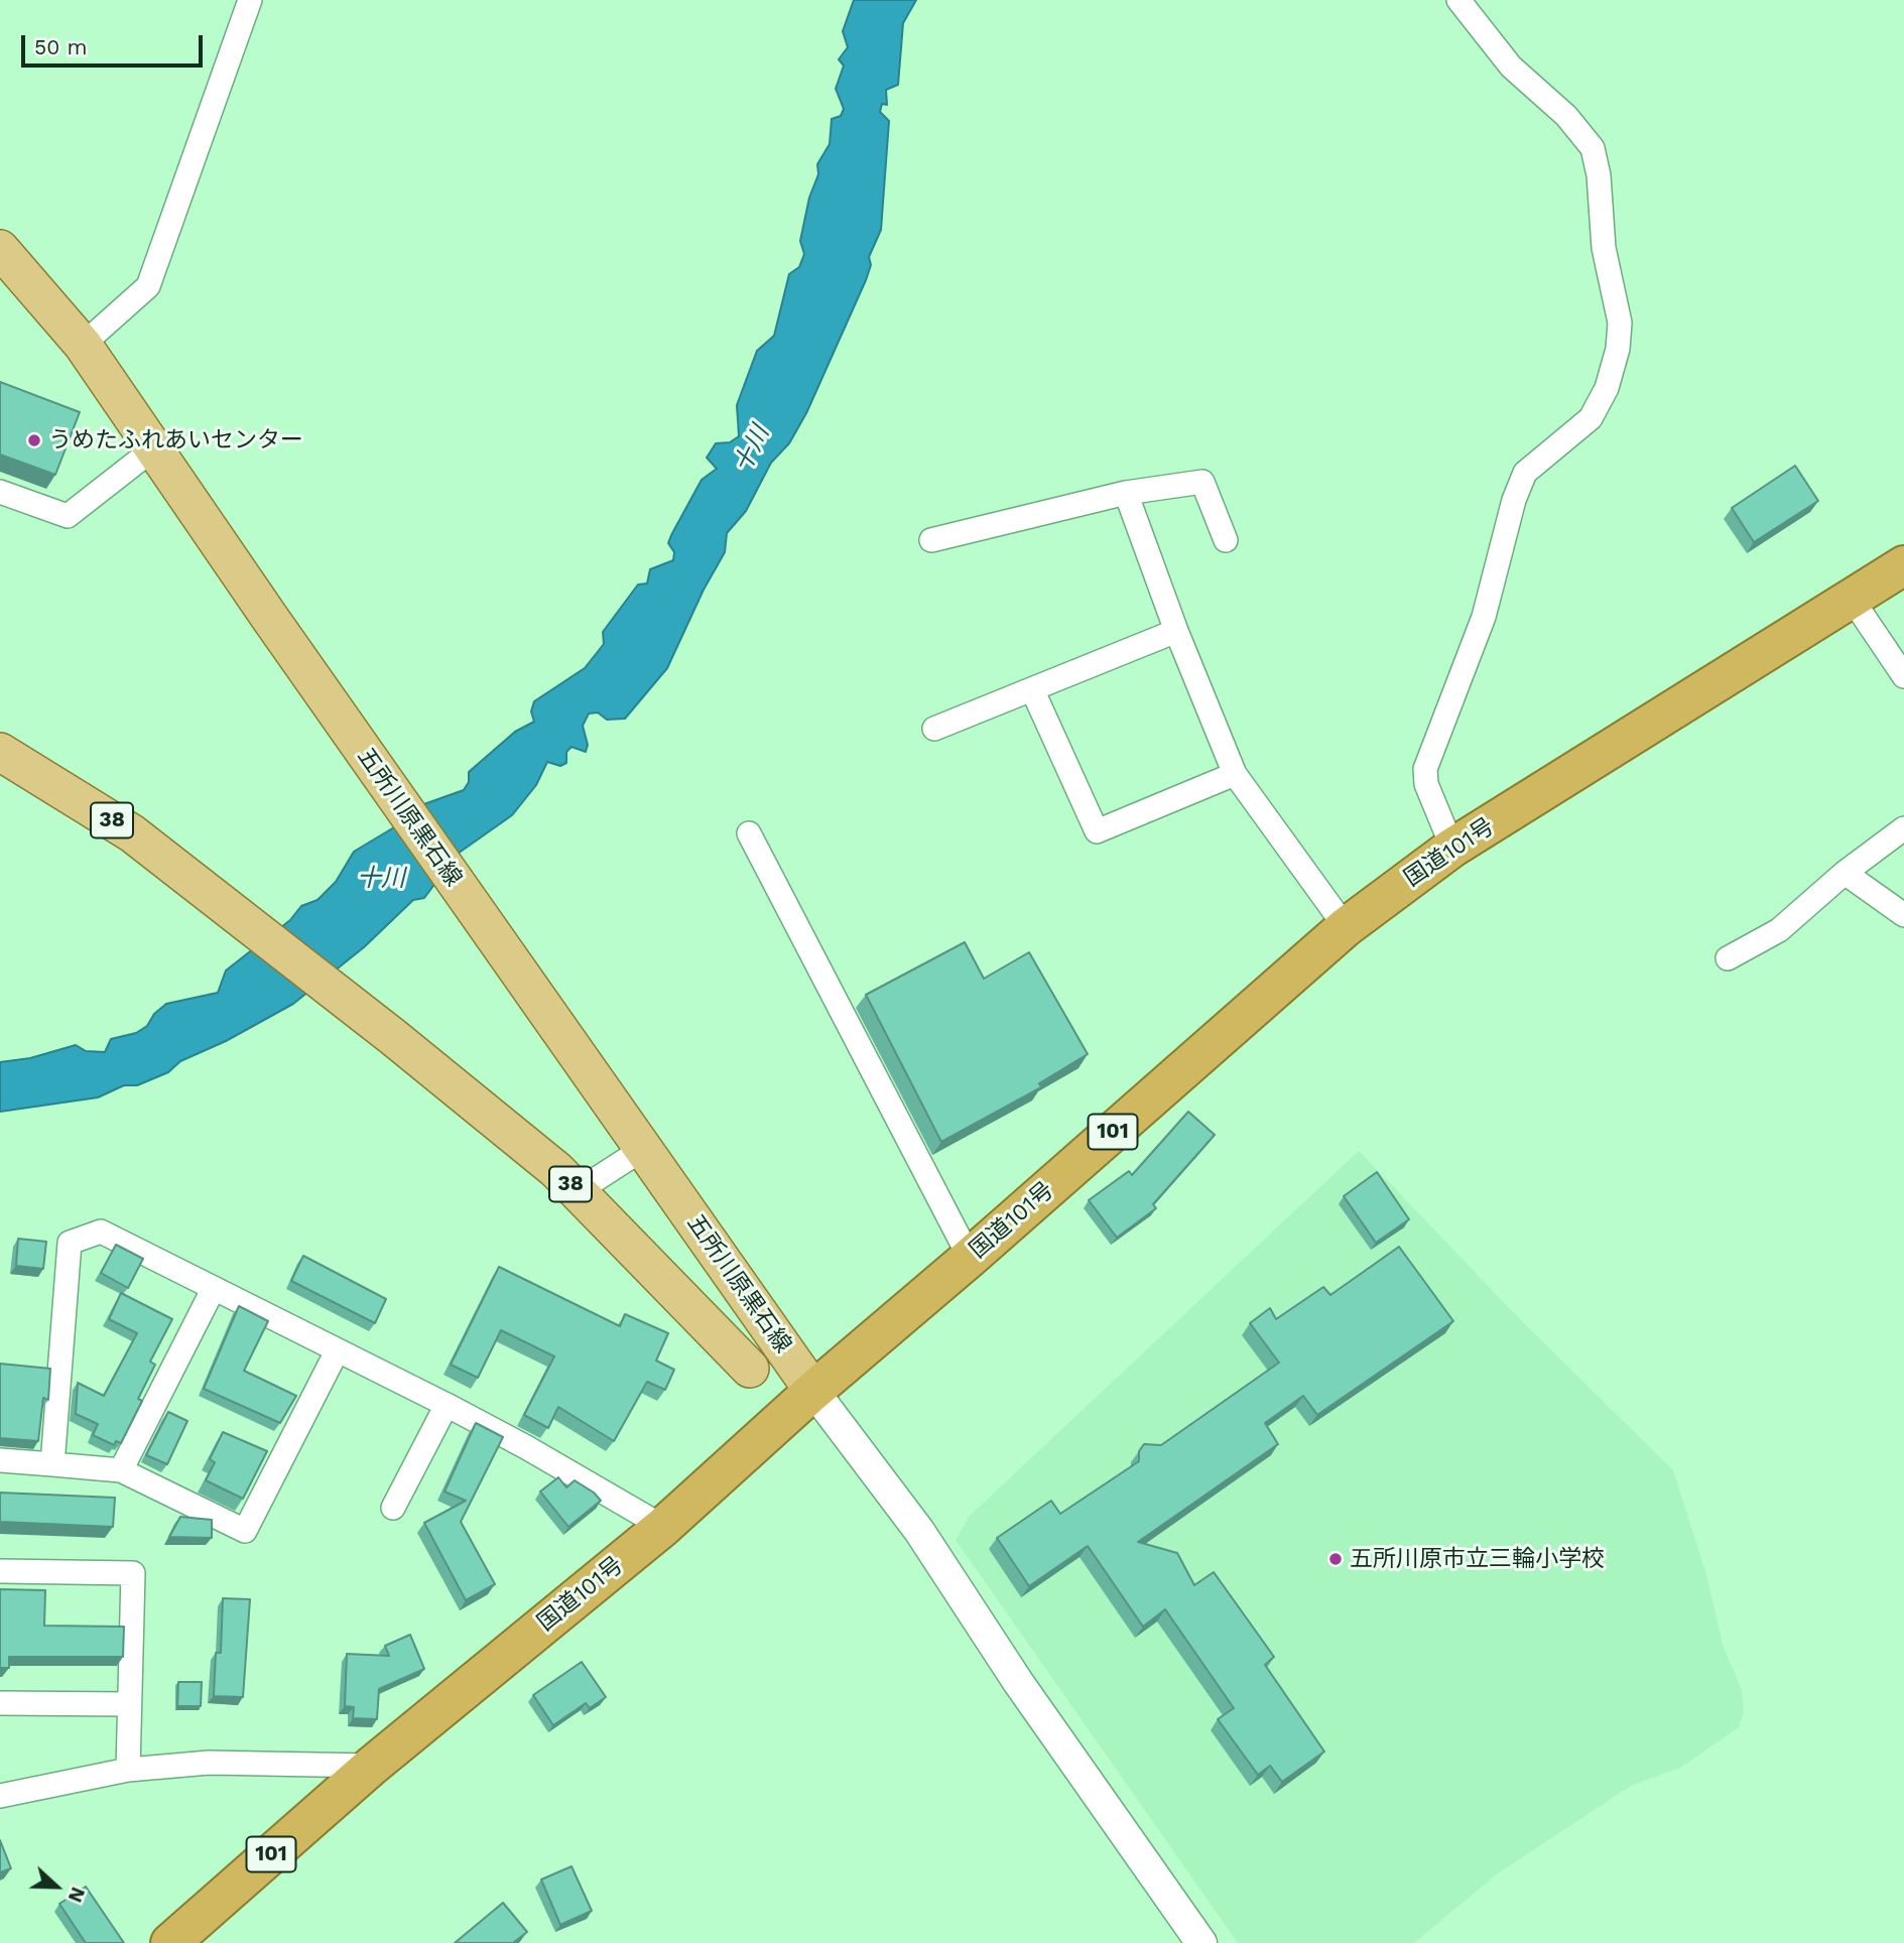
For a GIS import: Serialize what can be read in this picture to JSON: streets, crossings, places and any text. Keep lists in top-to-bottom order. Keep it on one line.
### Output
{"streets":{"highway":["国道101号","101"],"main road":["五所川原黒石線","38"]},"crossings":[["五所川原黒石線","国道101号"]],"water":["十川"],"places":["うめたふれあいセンター","五所川原市立三輪小学校"],"scale_bar":"50 m","north":"right"}
